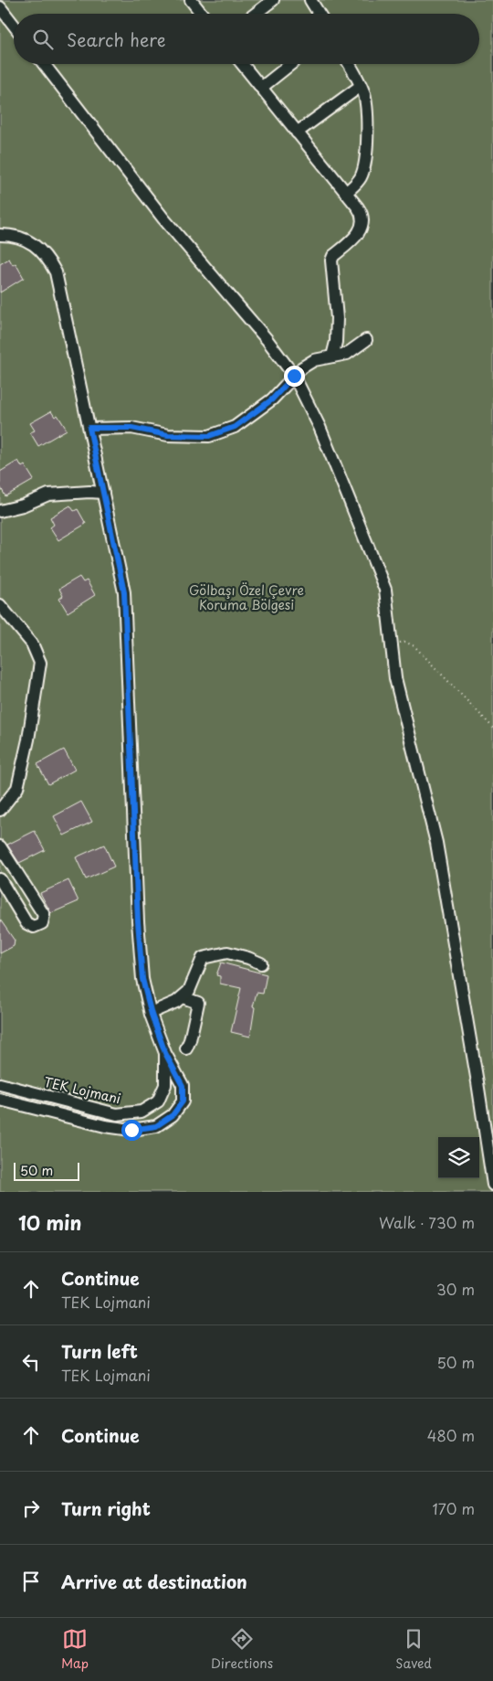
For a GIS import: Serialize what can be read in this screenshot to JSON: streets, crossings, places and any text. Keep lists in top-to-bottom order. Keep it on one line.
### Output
{"streets":{"street":["TEK Lojmani"]},"parks":["Gölbaşı Özel Çevre Koruma Bölgesi"],"scale_bar":"50 m","page":{"search":"Search here","scale":"50 m","heading":["10 min","Walk · 730 m"],"list":[["Continue","TEK Lojmani","30 m"],["Turn left","TEK Lojmani","50 m"],["Continue","480 m"],["Turn right","170 m"],"Arrive at destination"],"nav":["Map","Directions","Saved"]}}
